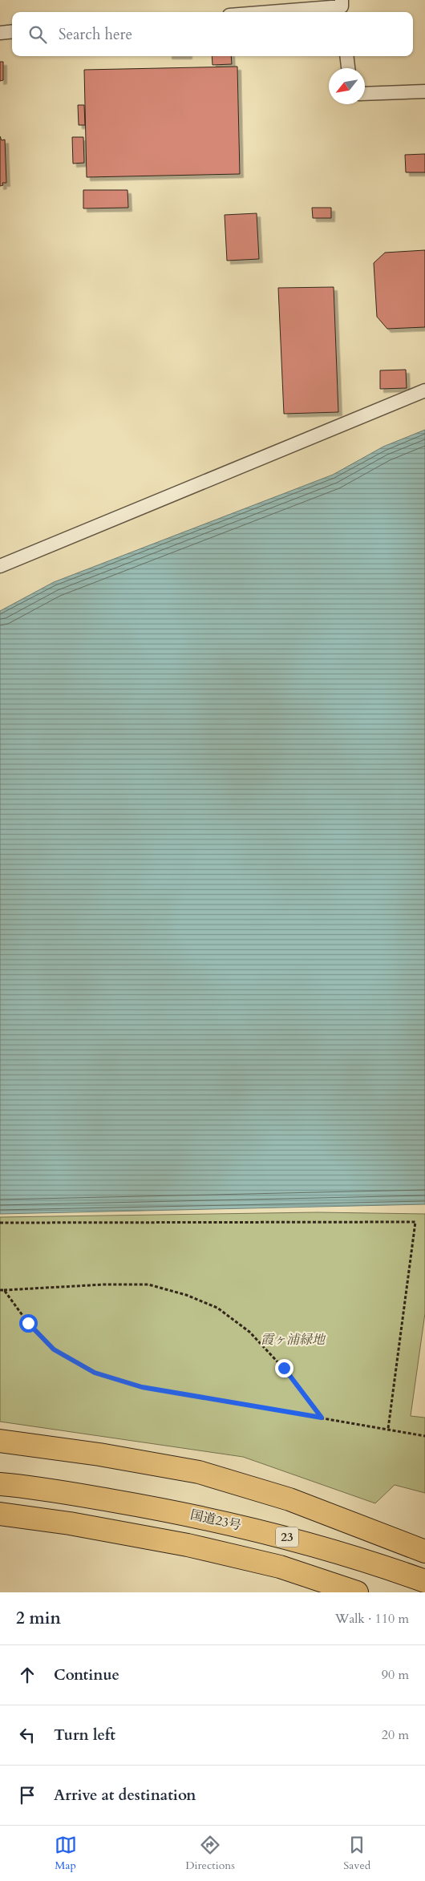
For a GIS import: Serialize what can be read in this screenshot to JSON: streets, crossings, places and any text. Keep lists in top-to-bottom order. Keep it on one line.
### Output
{"streets":{"highway":["国道23号","23"]},"parks":["霞ヶ浦緑地"],"north":"bottom left","page":{"search":"Search here","heading":["2 min","Walk · 110 m"],"list":[["Continue","90 m"],["Turn left","20 m"],"Arrive at destination"],"nav":["Map","Directions","Saved"]}}
